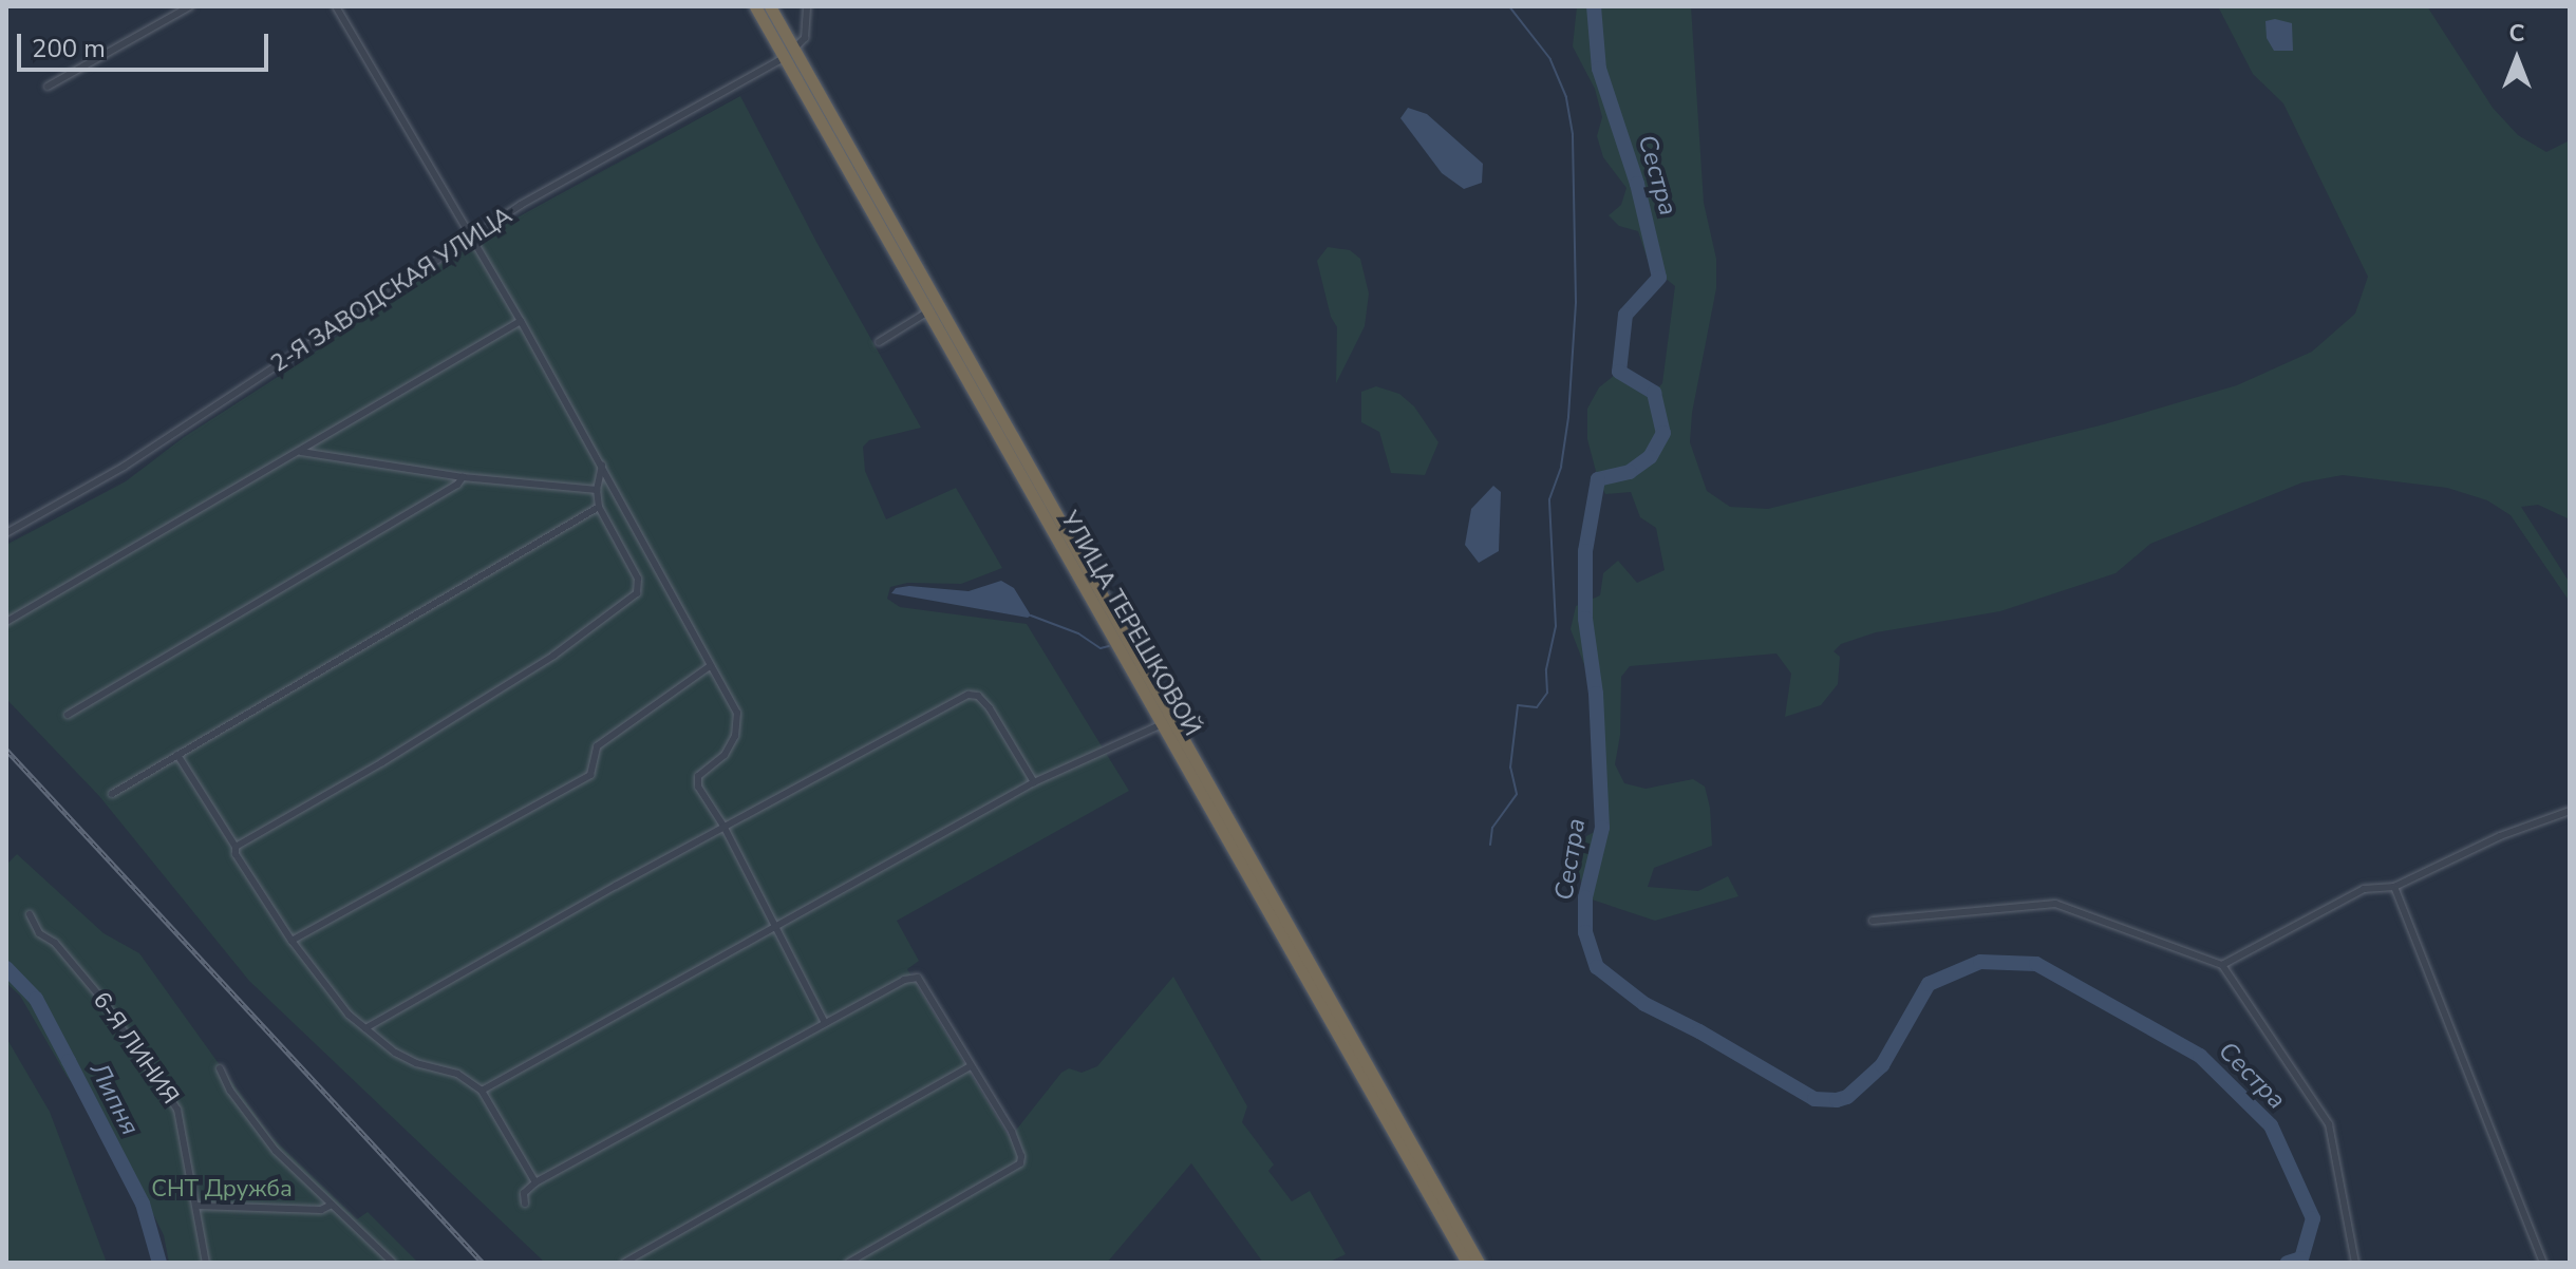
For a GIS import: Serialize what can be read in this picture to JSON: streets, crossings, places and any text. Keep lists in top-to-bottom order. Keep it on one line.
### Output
{"streets":{"highway":["УЛИЦА ТЕРЕШКОВОЙ"],"street":["2-Я ЗАВОДСКАЯ УЛИЦА","6-Я ЛИНИЯ"]},"crossings":[["2-Я ЗАВОДСКАЯ УЛИЦА","УЛИЦА ТЕРЕШКОВОЙ"]],"water":["Сестра","Липня"],"parks":["СНТ Дружба"],"scale_bar":"200 m","north":"top"}
